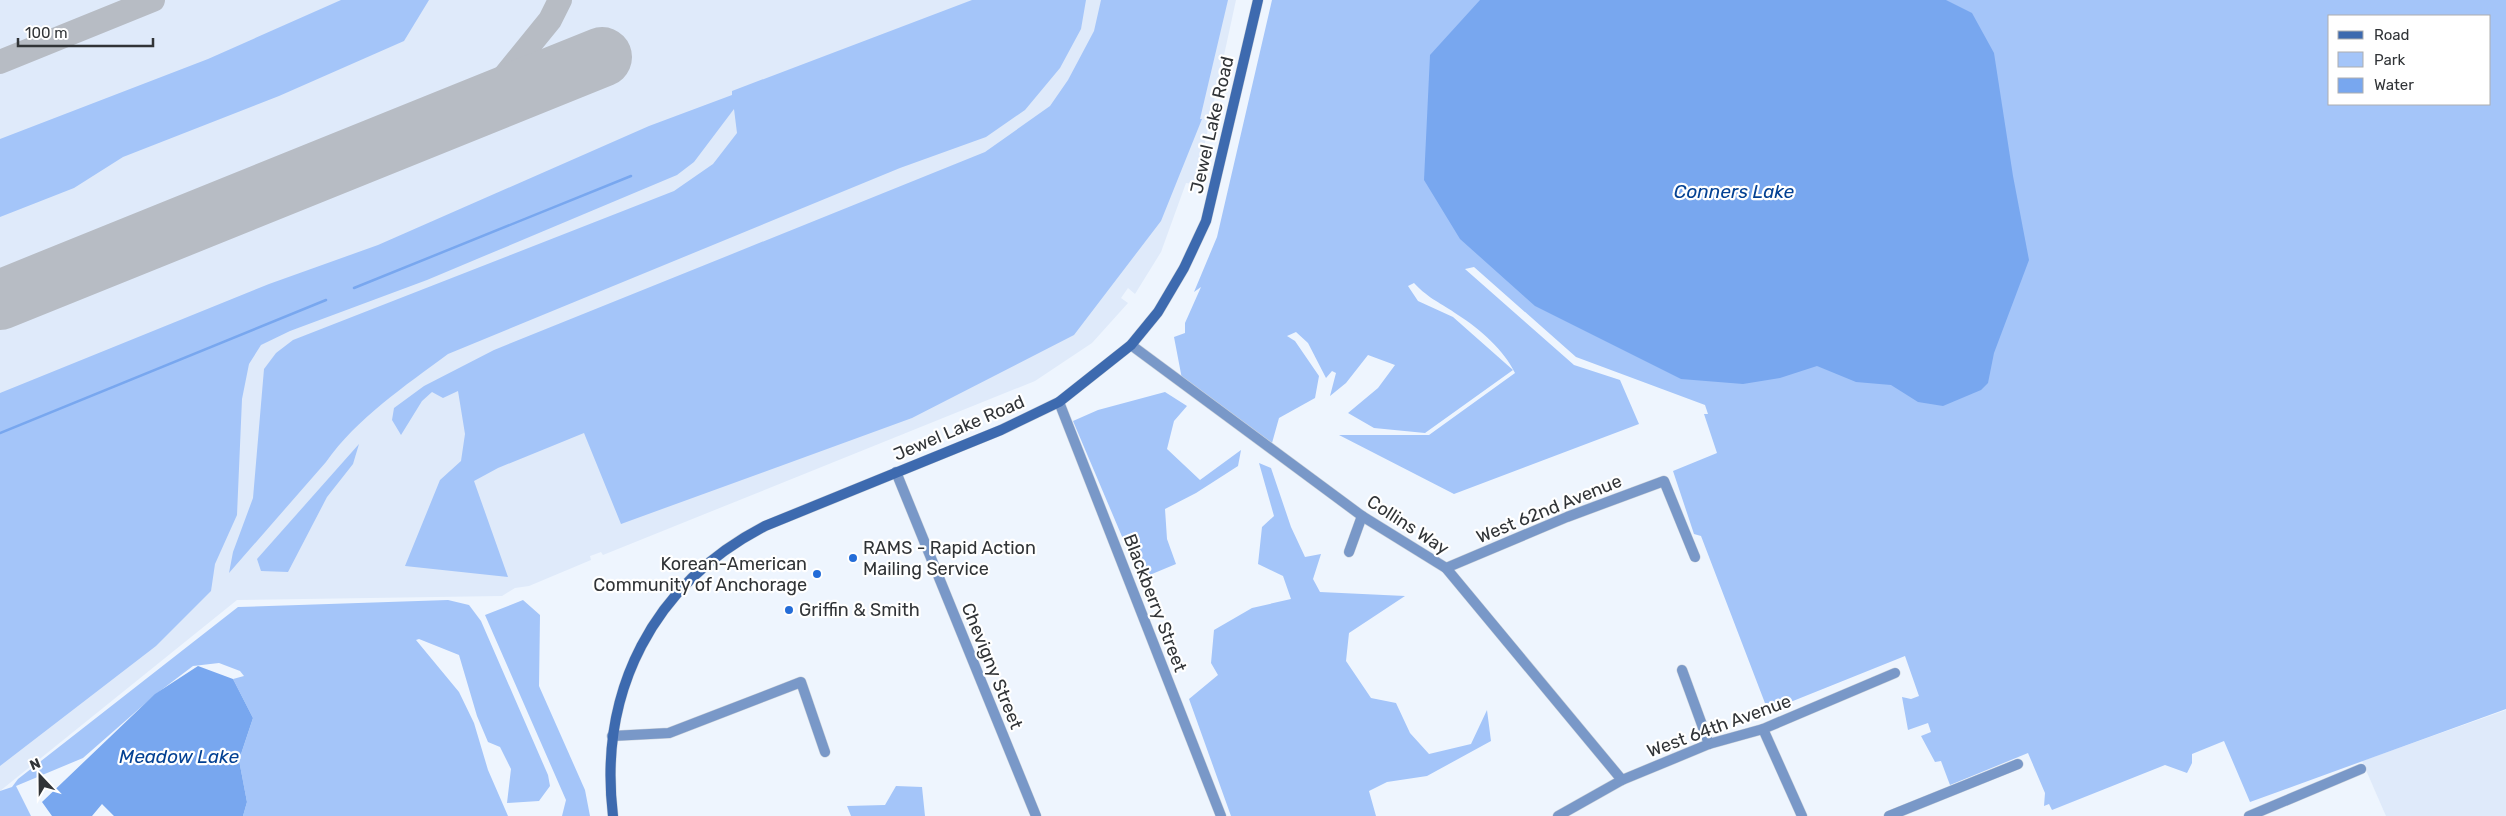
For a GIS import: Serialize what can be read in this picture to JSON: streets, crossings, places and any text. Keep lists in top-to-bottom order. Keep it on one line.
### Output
{"streets":{"main road":["Jewel Lake Road"],"street":["West 62nd Avenue","Collins Way","Blackberry Street","Chevigny Street","West 64th Avenue"]},"crossings":[["Jewel Lake Road","Collins Way"],["Jewel Lake Road","Blackberry Street"],["Jewel Lake Road","Chevigny Street"],["West 62nd Avenue","Collins Way"],["Collins Way","West 64th Avenue"]],"water":["Conners Lake","Meadow Lake"],"places":["RAMS - Rapid Action Mailing Service","Korean-American Community of Anchorage","Griffin & Smith"],"legend":["Road","Park","Water"],"scale_bar":"100 m","north":"top"}
